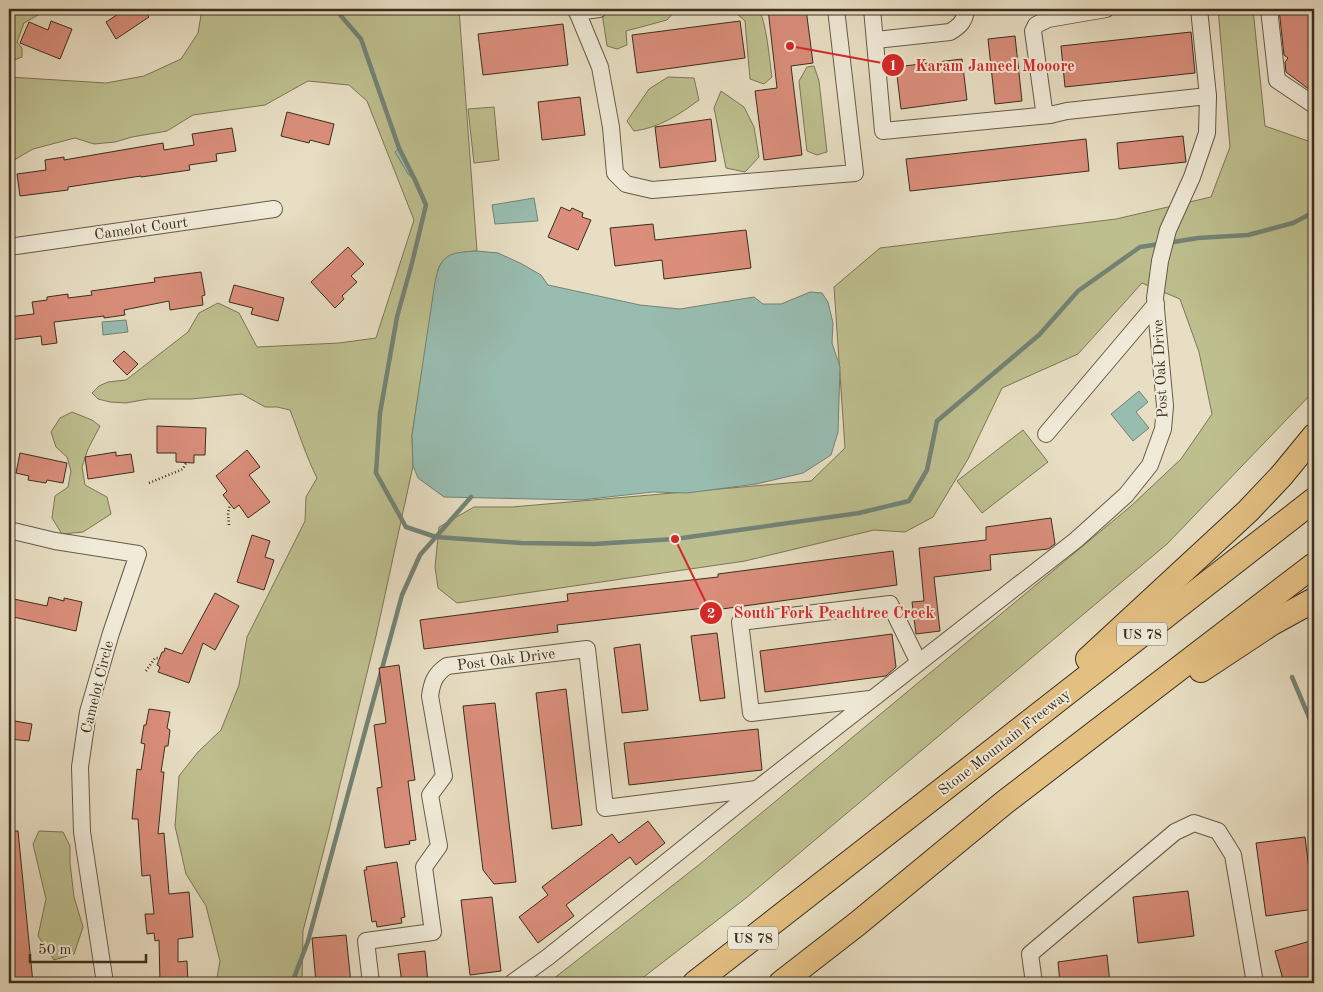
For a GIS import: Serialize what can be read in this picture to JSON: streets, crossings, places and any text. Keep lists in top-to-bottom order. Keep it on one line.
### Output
{"streets":{"highway":["US 78","Stone Mountain Freeway"],"street":["Camelot Court","Post Oak Drive","Camelot Circle"]},"places":["Karam Jameel Mooore","South Fork Peachtree Creek"],"scale_bar":"50 m"}
